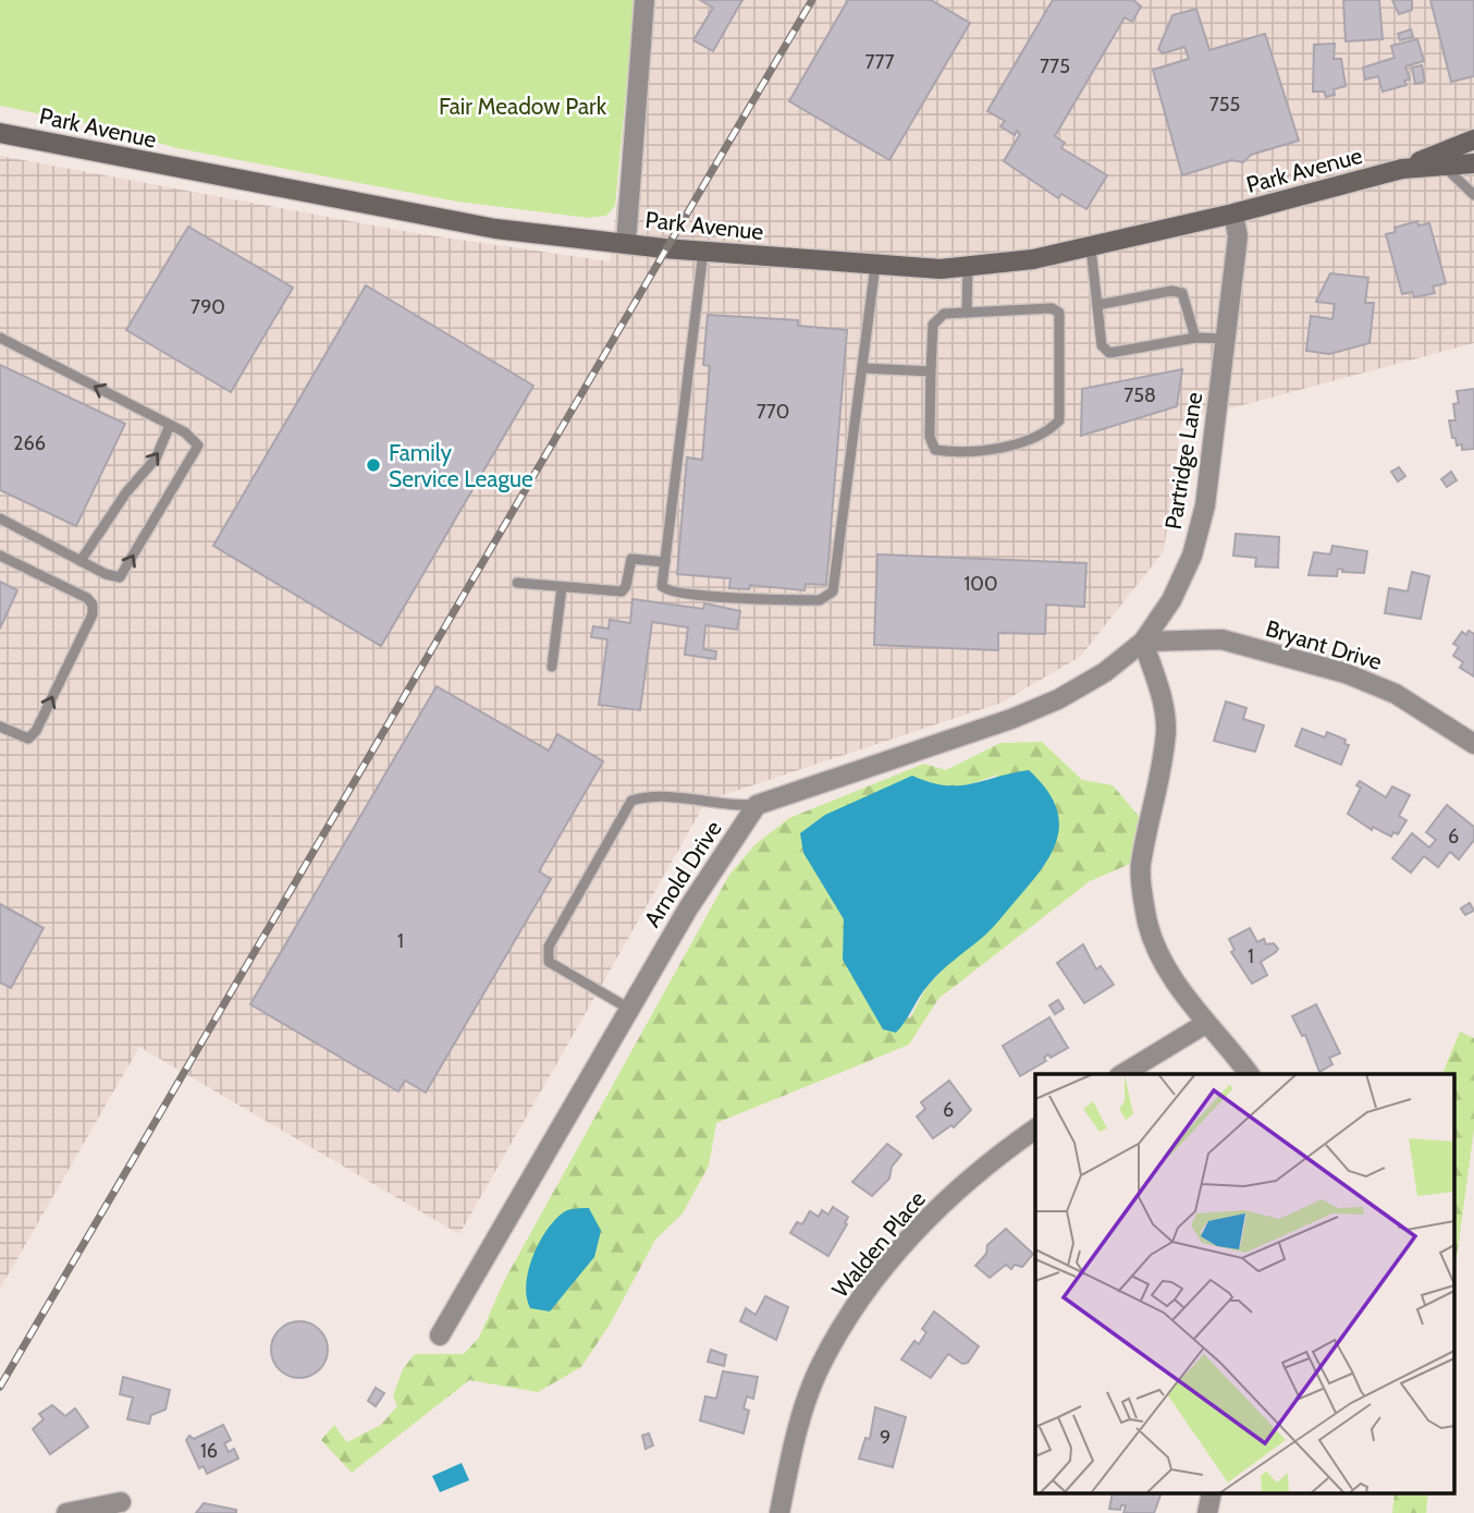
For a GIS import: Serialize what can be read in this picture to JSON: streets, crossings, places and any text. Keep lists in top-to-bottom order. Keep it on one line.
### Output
{"streets":{"main road":["Park Avenue"],"street":["Partridge Lane","Bryant Drive","Arnold Drive","Walden Place"]},"crossings":[["Park Avenue","Partridge Lane"],["Partridge Lane","Bryant Drive"]],"parks":["Fair Meadow Park"],"places":["Family Service League"],"house_numbers":["777","775","755","790","758","770","266","100","6","1","1","6","9","16"]}
